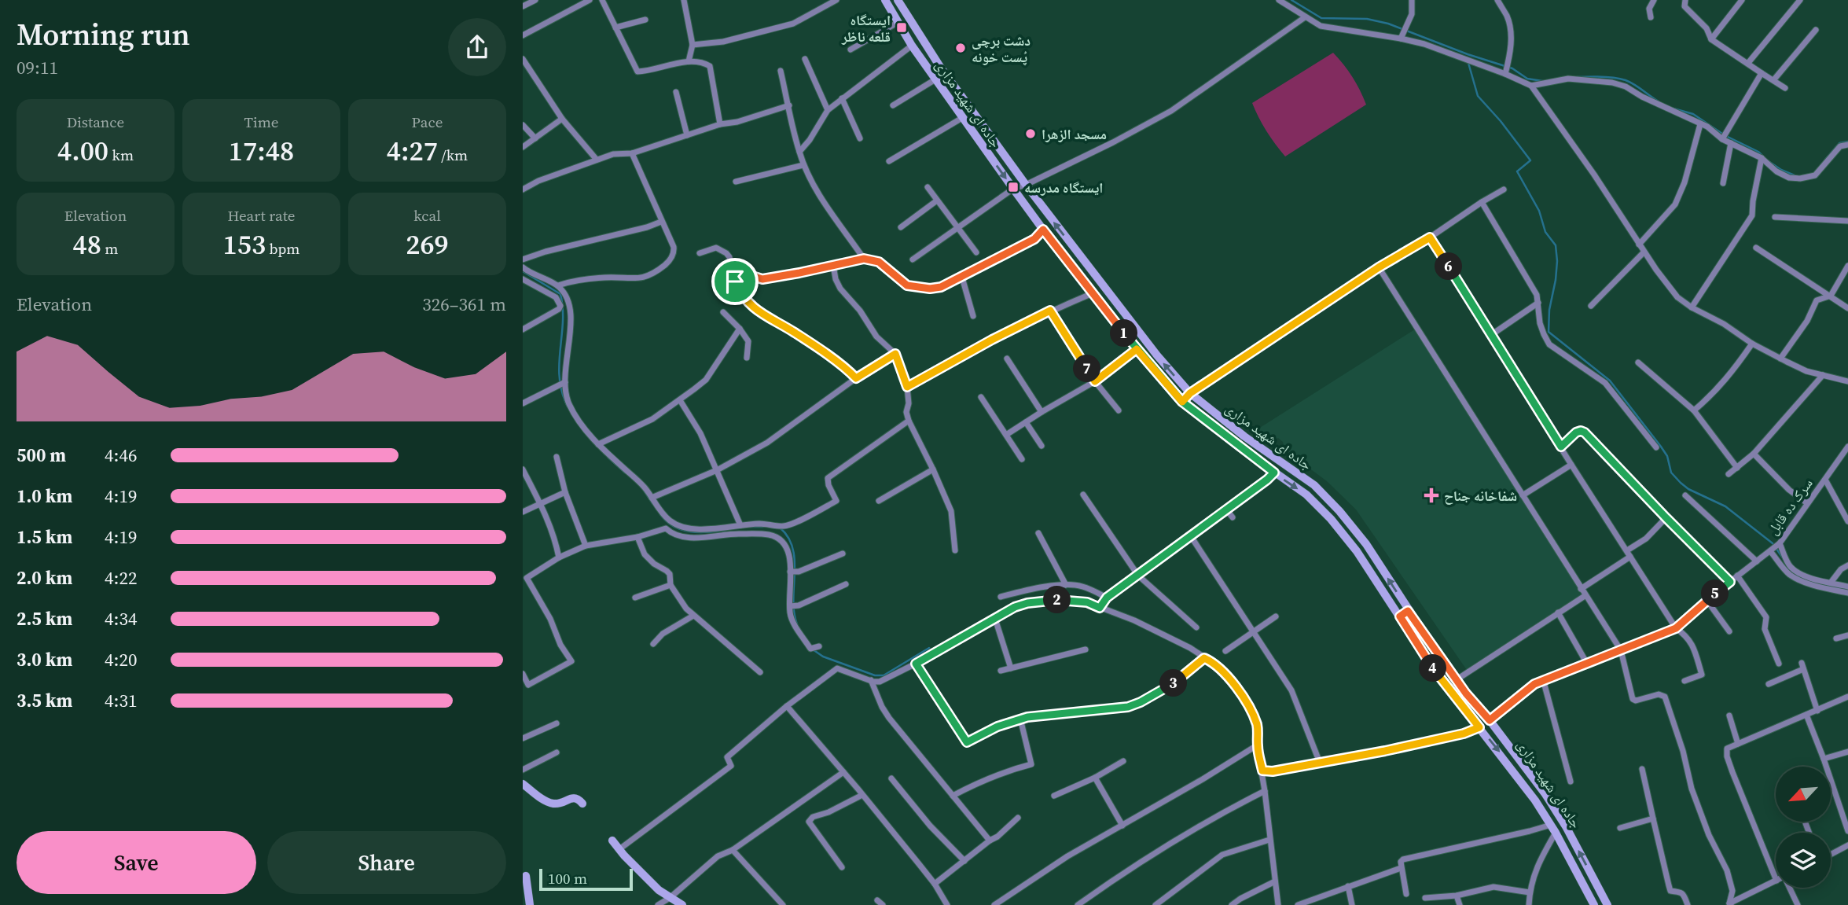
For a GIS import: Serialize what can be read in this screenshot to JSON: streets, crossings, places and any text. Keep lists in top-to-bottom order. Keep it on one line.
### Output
{"streets":{"main road":["جاده ای شهید مزاری"],"street":["سرک ده قابل"]},"crossings":[["جاده ای شهید مزاری","سرک ده قابل"]],"places":{"transit":["ایستگاه قلعه ناظر","ایستگاه مدرسه"],"other":["دشت برچی پُست خونه","مسجد الزهرا"],"health":["شفاخانه جناح"]},"scale_bar":"100 m","north":"bottom left","page":{"heading":["Morning run","09:11"],"stats":[["Distance","4.00 km"],["Time","17:48"],["Pace","4:27 /km"],["Elevation","48 m"],["Heart rate","153 bpm"],["kcal","269"]],"pins":["6","1","7","5","2","4","3"],"chart":["Elevation","326–361 m"],"list":[{"name":"500 m","note":"4:46"},{"name":"1.0 km","note":"4:19"},{"name":"1.5 km","note":"4:19"},{"name":"2.0 km","note":"4:22"},{"name":"2.5 km","note":"4:34"},{"name":"3.0 km","note":"4:20"},{"name":"3.5 km","note":"4:31"}],"buttons":["Save","Share"],"scale":"100 m"}}
